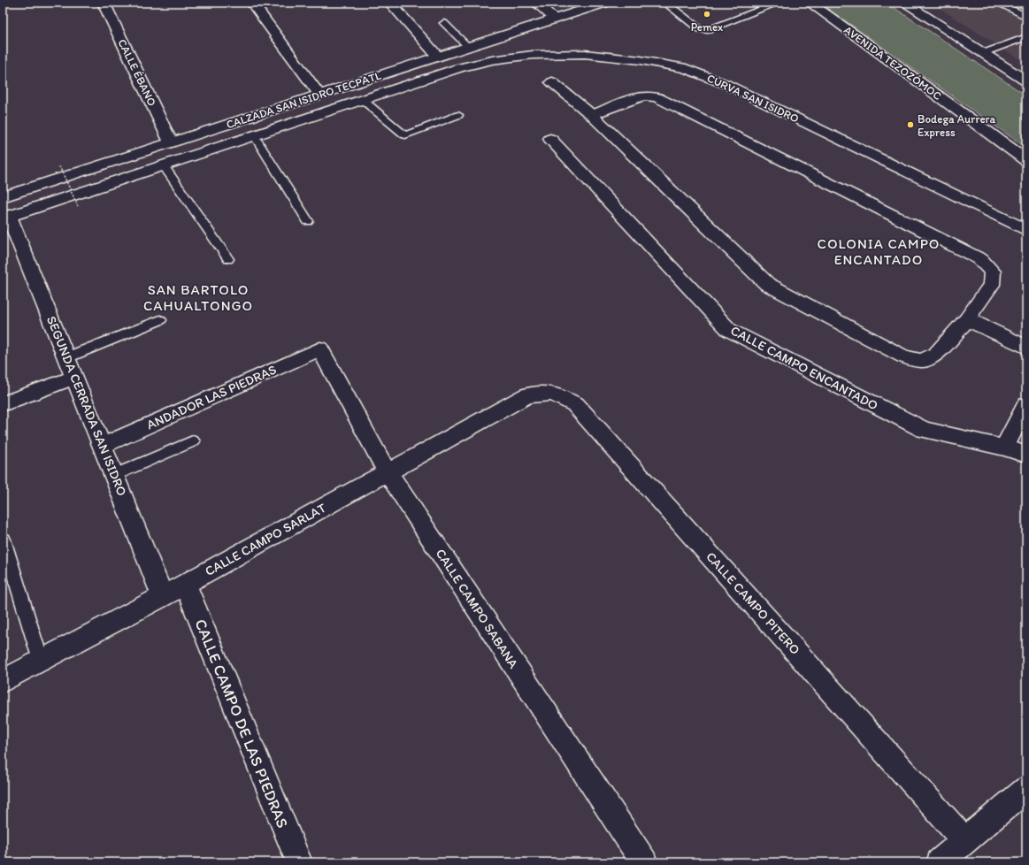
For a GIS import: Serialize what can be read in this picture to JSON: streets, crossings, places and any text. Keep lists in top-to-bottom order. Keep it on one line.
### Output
{"streets":{"street":["AVENIDA TEZOZÓMOC","CALLE ÉBANO","CURVA SAN ISIDRO","CALZADA SAN ISIDRO TECPATL","CALLE CAMPO ENCANTADO","ANDADOR LAS PIEDRAS","SEGUNDA CERRADA SAN ISIDRO","CALLE CAMPO SARLAT","CALLE CAMPO PITERO","CALLE CAMPO SABANA","CALLE CAMPO DE LAS PIEDRAS"]},"crossings":[["CALLE ÉBANO","CALZADA SAN ISIDRO TECPATL"],["CURVA SAN ISIDRO","CALZADA SAN ISIDRO TECPATL"],["CALZADA SAN ISIDRO TECPATL","SEGUNDA CERRADA SAN ISIDRO"],["ANDADOR LAS PIEDRAS","SEGUNDA CERRADA SAN ISIDRO"],["ANDADOR LAS PIEDRAS","CALLE CAMPO SABANA"],["SEGUNDA CERRADA SAN ISIDRO","CALLE CAMPO SARLAT"],["CALLE CAMPO SARLAT","CALLE CAMPO PITERO"],["CALLE CAMPO SARLAT","CALLE CAMPO SABANA"],["CALLE CAMPO SARLAT","CALLE CAMPO DE LAS PIEDRAS"]],"districts":["COLONIA CAMPO ENCANTADO","SAN BARTOLO CAHUALTONGO"],"places":["Pemex","Bodega Aurrera Express"]}
